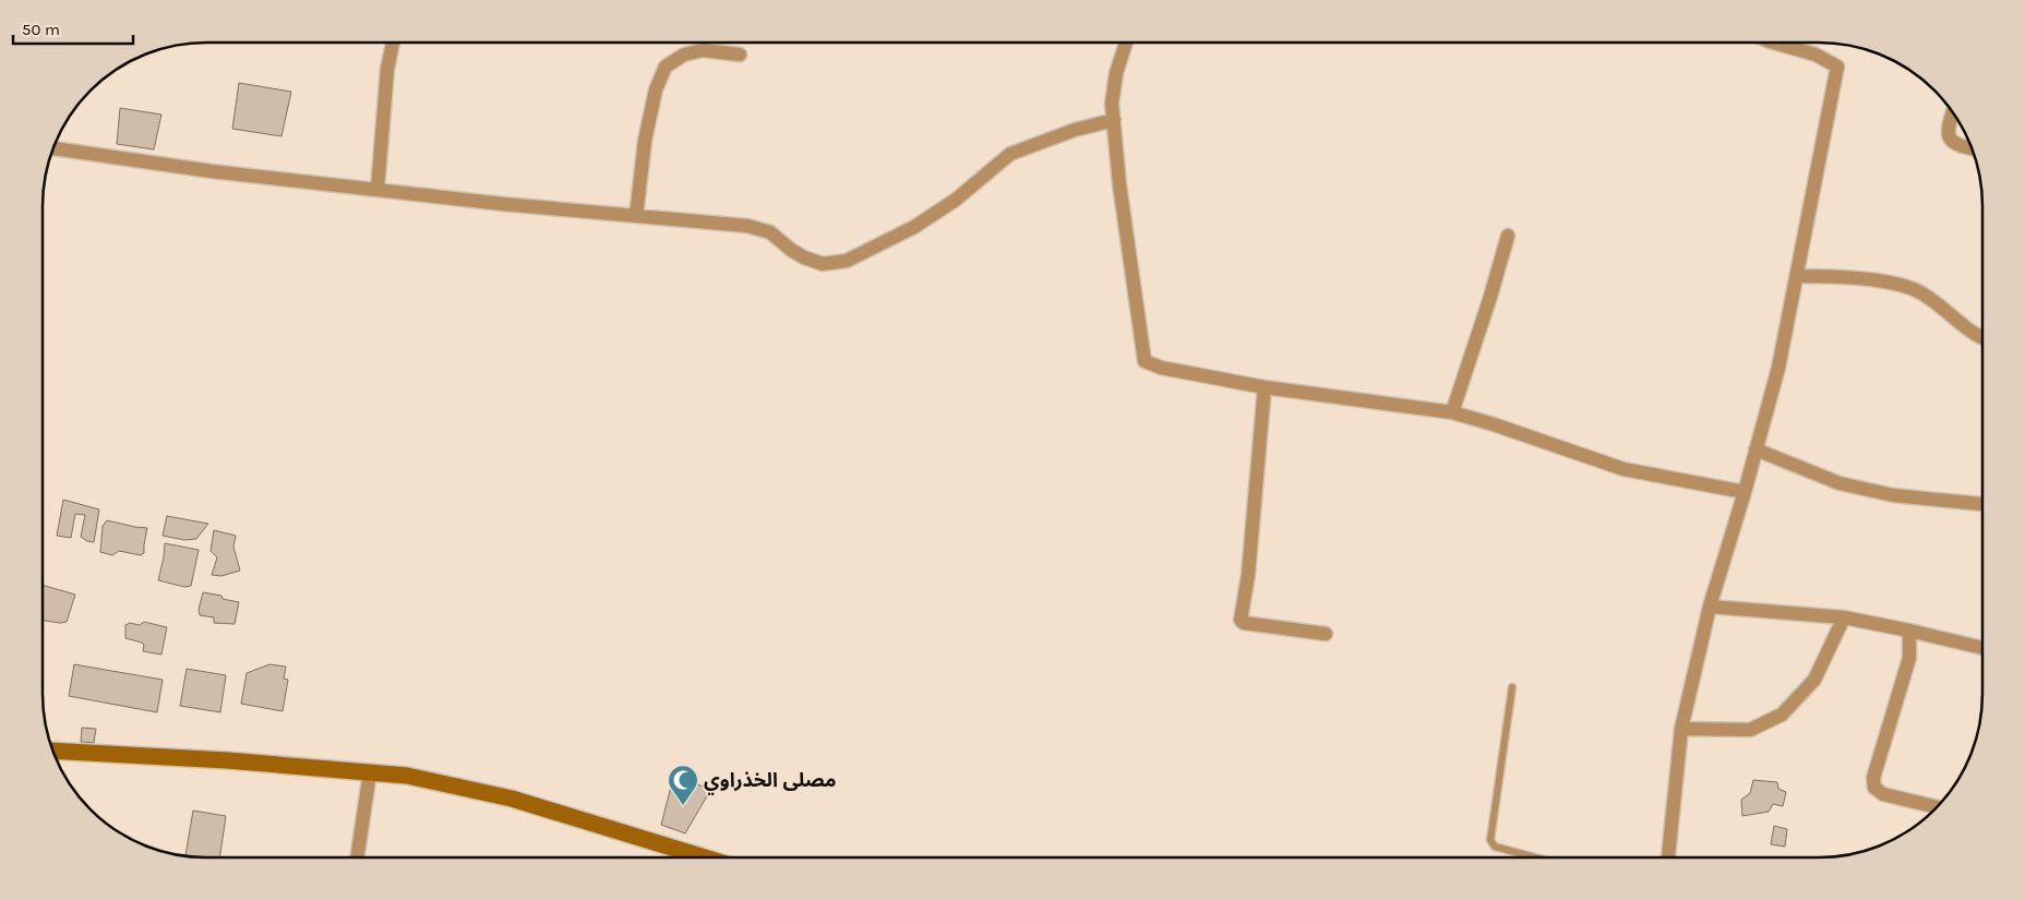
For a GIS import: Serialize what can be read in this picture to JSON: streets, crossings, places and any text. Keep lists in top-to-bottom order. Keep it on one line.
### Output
{"places":{"mosque":["مصلى الخذراوي"]},"scale_bar":"50 m"}
